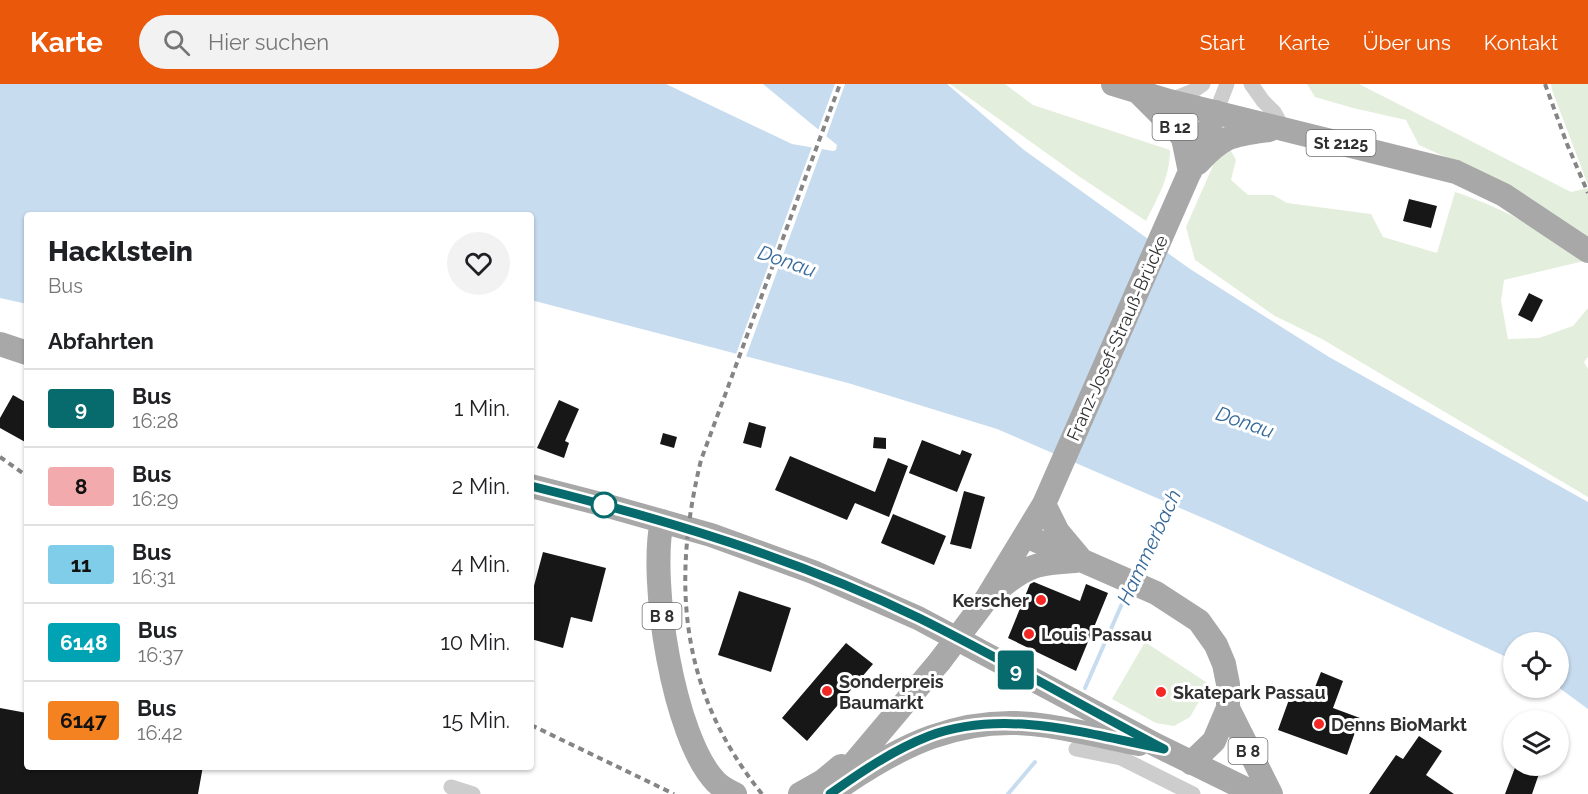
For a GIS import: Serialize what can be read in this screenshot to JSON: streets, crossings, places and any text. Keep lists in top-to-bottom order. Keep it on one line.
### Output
{"streets":{"main road":["B 12","St 2125","Franz-Josef-Strauß-Brücke","B 8"]},"crossings":[["B 12","St 2125"],["B 12","Franz-Josef-Strauß-Brücke"],["St 2125","Franz-Josef-Strauß-Brücke"],["Franz-Josef-Strauß-Brücke","B 8"]],"water":["Donau","Hammerbach"],"places":["Kerscher","Louis Passau","Sonderpreis Baumarkt","Skatepark Passau","Denns BioMarkt"],"lines":["bus line 9"],"page":{"header":"Karte","search":"Hier suchen","nav":["Start","Karte","Über uns","Kontakt"],"on_map":"9","heading":[["Hacklstein","Bus"],"Abfahrten"],"list":[{"mark":"9","name":"Bus","note":"16:28","value":"1 Min."},{"mark":"8","name":"Bus","note":"16:29","value":"2 Min."},{"mark":"11","name":"Bus","note":"16:31","value":"4 Min."},{"mark":"6148","name":"Bus","note":"16:37","value":"10 Min."},{"mark":"6147","name":"Bus","note":"16:42","value":"15 Min."}]}}
